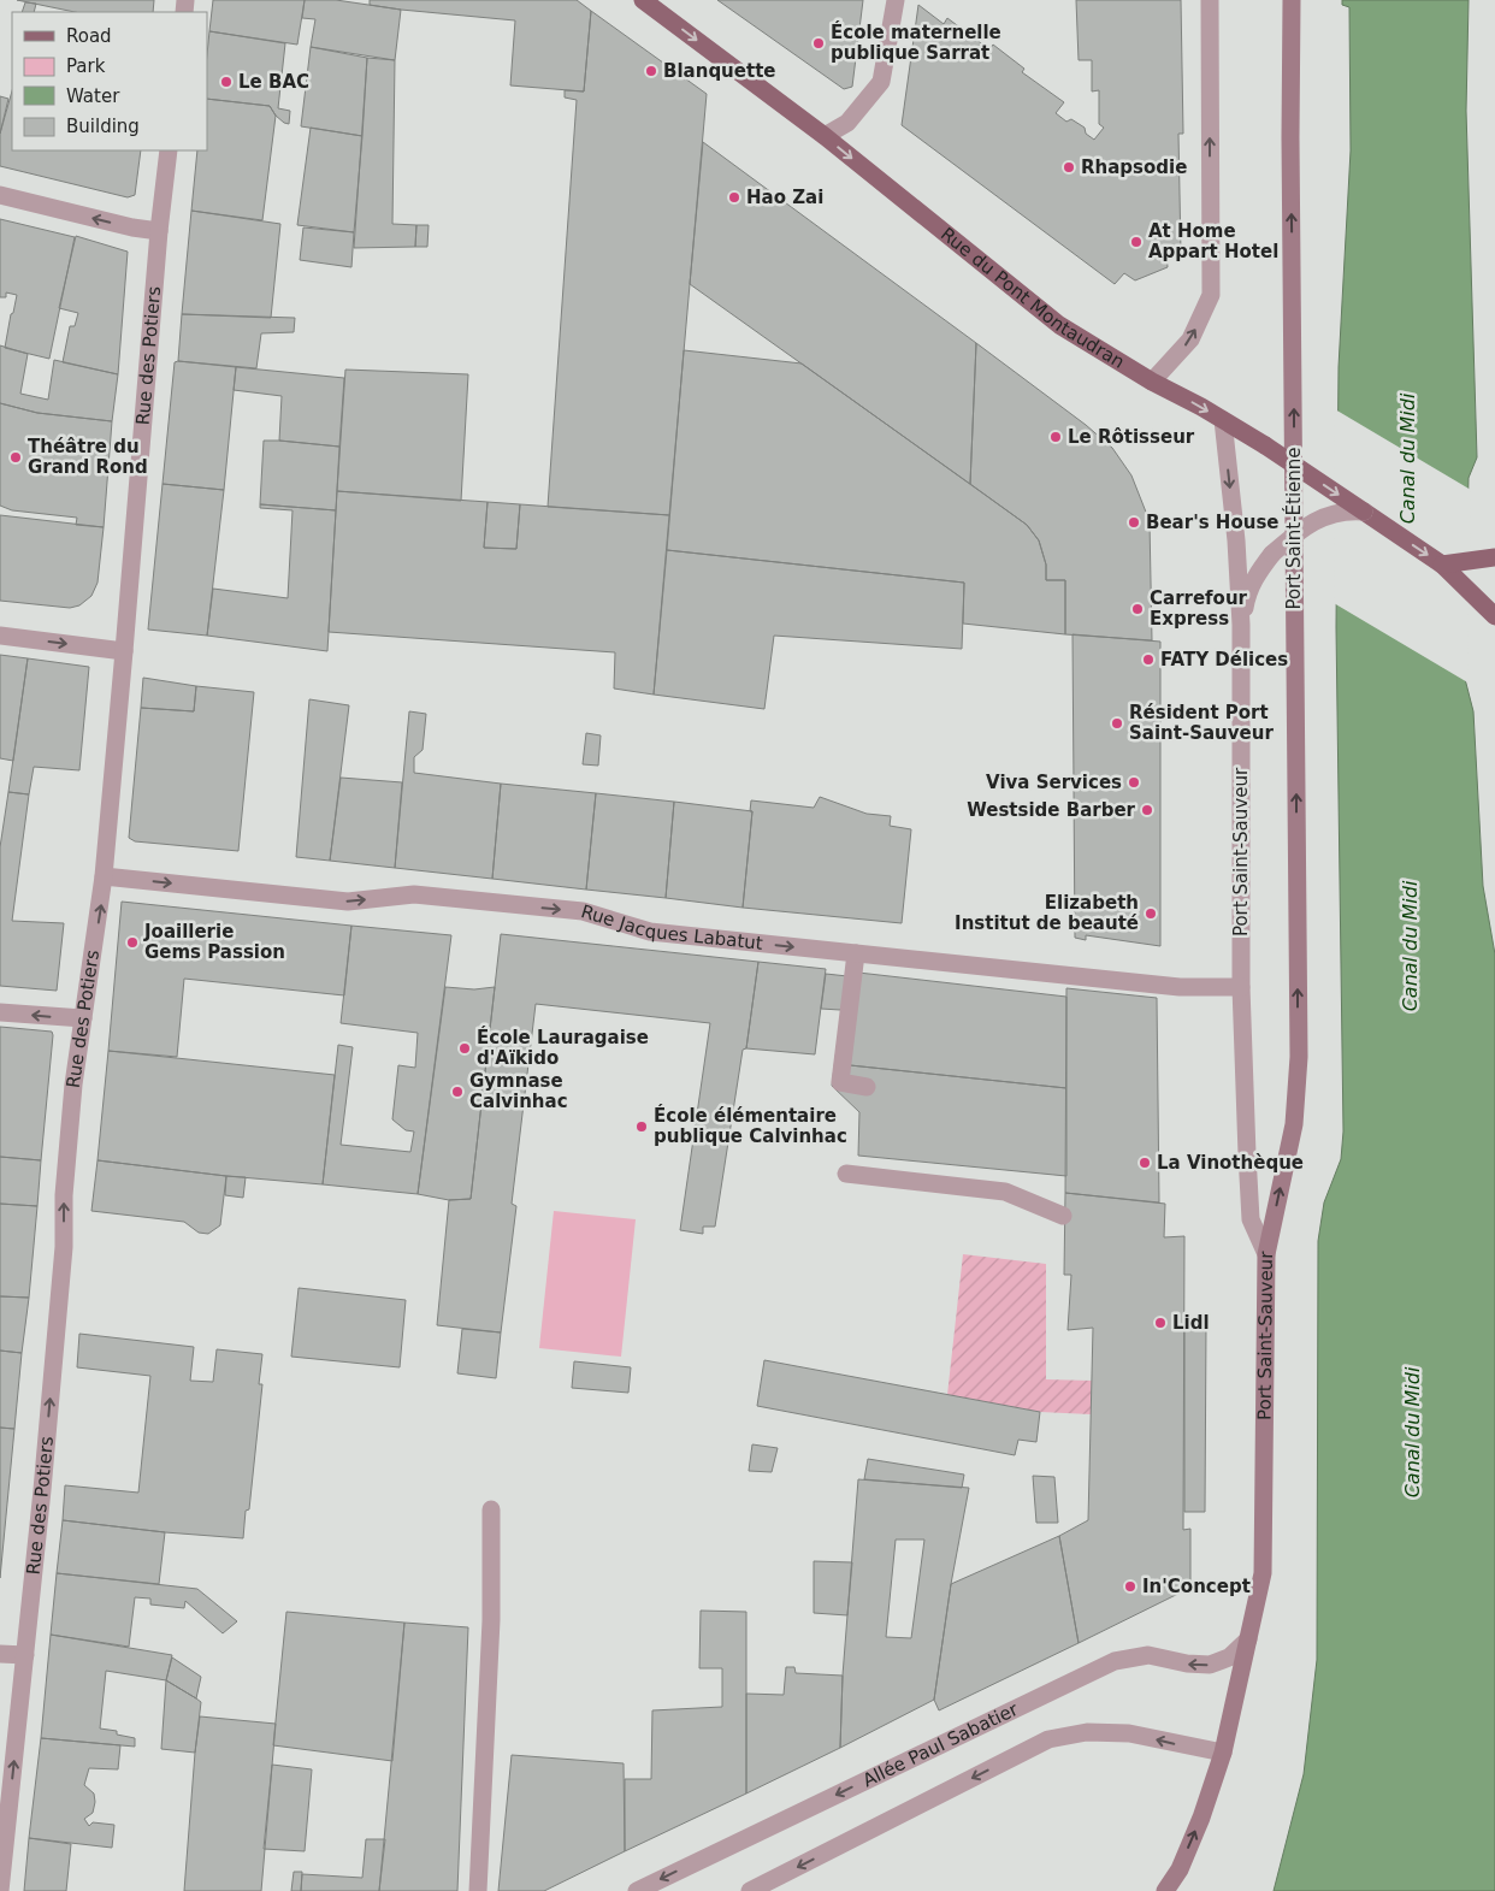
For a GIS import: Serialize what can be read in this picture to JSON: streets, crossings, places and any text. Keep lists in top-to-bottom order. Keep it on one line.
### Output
{"streets":{"main road":["Rue du Pont Montaudran","Port Saint-Étienne","Port Saint-Sauveur"],"street":["Rue des Potiers","Rue Jacques Labatut","Allée Paul Sabatier"]},"crossings":[["Rue du Pont Montaudran","Port Saint-Sauveur"],["Rue des Potiers","Rue Jacques Labatut"],["Port Saint-Étienne","Port Saint-Sauveur"],["Port Saint-Sauveur","Rue Jacques Labatut"],["Port Saint-Sauveur","Allée Paul Sabatier"]],"one_way":["Rue du Pont Montaudran","Rue des Potiers","Port Saint-Étienne","Rue Jacques Labatut"],"water":["Canal du Midi"],"places":["École maternelle publique Sarrat","Blanquette","Le BAC","Rhapsodie","Hao Zai","At Home Appart Hotel","Le Rôtisseur","Théâtre du Grand Rond","Bear's House","Carrefour Express","FATY Délices","Résident Port Saint-Sauveur","Viva Services","Westside Barber","Elizabeth Institut de beauté","Joaillerie Gems Passion","École Lauragaise d'Aïkido","Gymnase Calvinhac","École élémentaire publique Calvinhac","La Vinothèque","Lidl","In'Concept"],"legend":["Road","Park","Water","Building"]}
